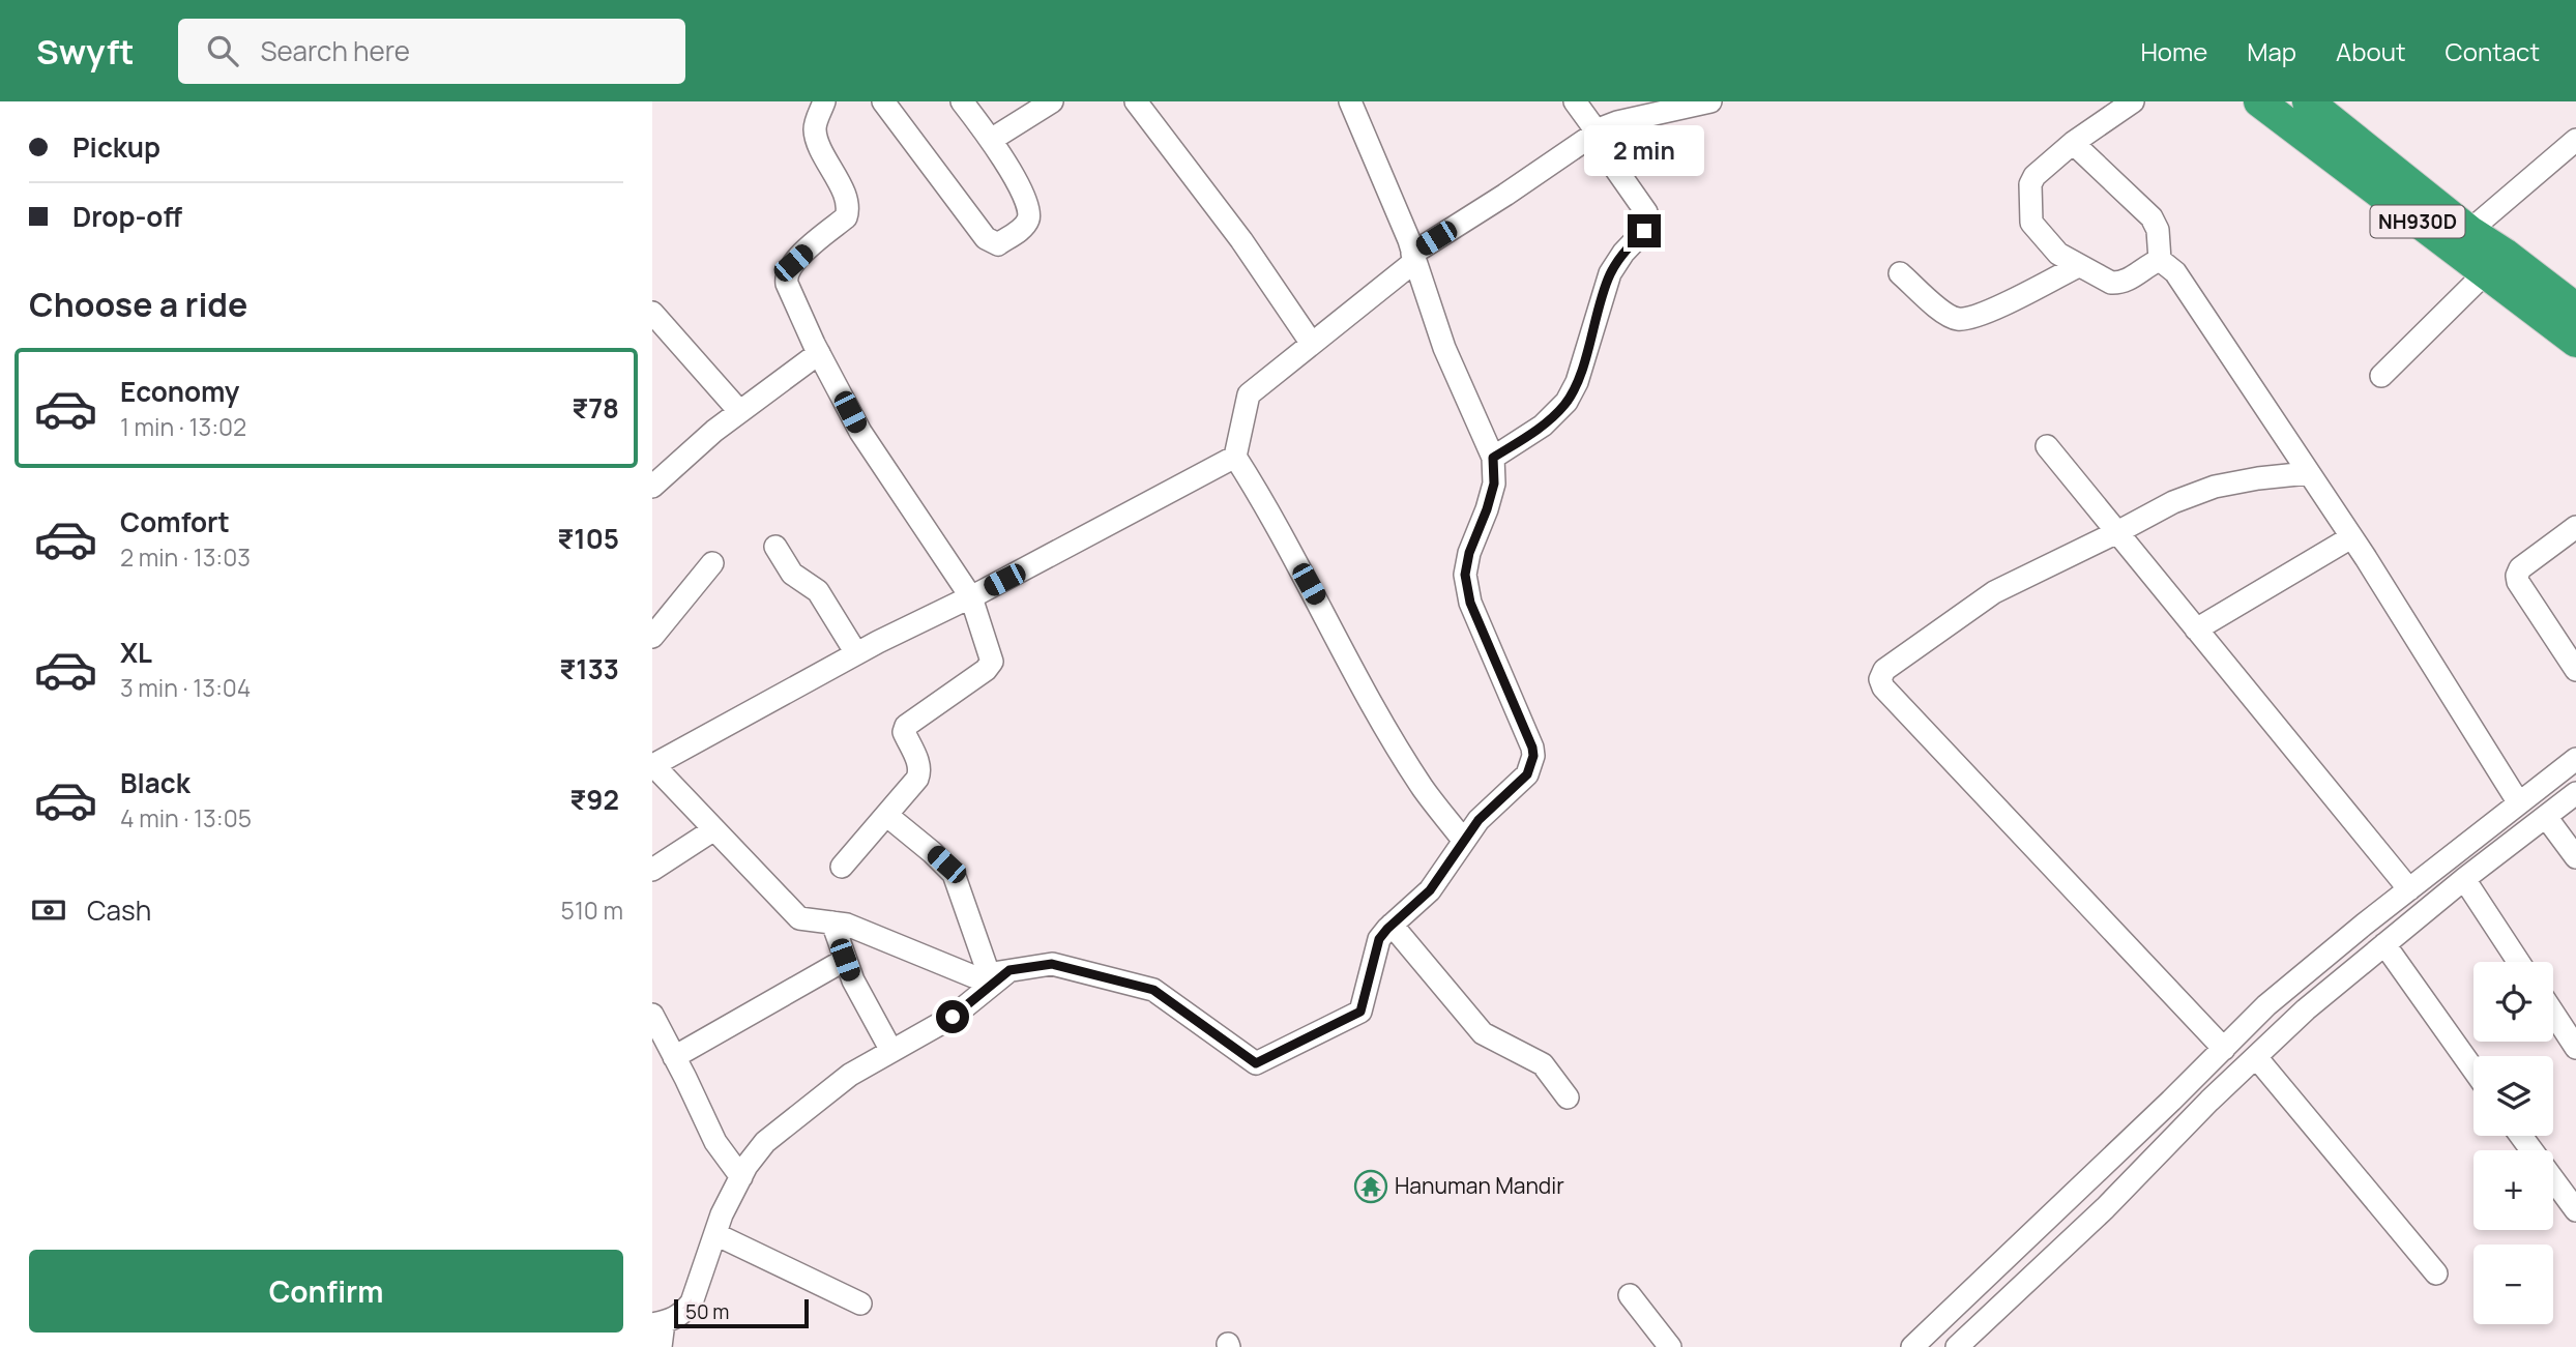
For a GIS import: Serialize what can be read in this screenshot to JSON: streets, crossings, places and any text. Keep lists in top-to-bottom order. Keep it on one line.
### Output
{"streets":{"highway":["NH930D"]},"places":{"temple":["Hanuman Mandir"]},"scale_bar":"50 m","page":{"header":"Swyft","search":"Search here","nav":["Home","Map","About","Contact"],"banner":["Pickup","Drop-off"],"bubble":"2 min","heading":"Choose a ride","list":[{"name":"Economy","note":"1 min · 13:02","value":"₹78"},{"name":"Comfort","note":"2 min · 13:03","value":"₹105"},{"name":"XL","note":"3 min · 13:04","value":"₹133"},{"name":"Black","note":"4 min · 13:05","value":"₹92"}],"pay":["Cash","510 m"],"map_buttons":["+","−"],"buttons":"Confirm","scale":"50 m"}}
